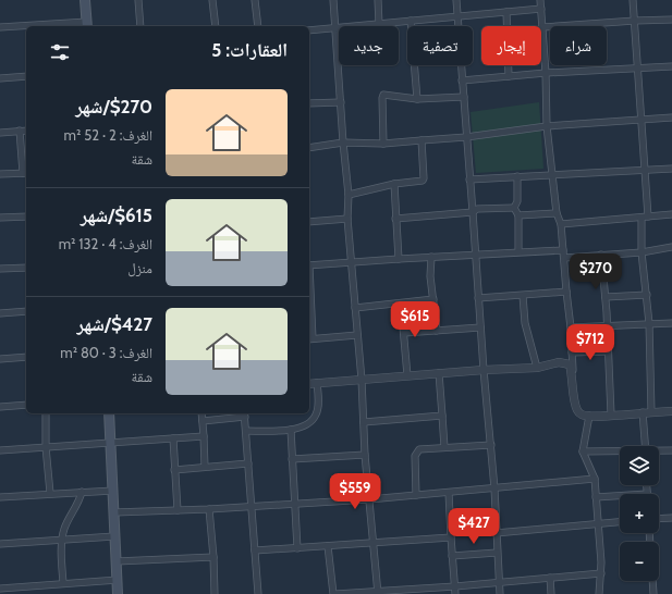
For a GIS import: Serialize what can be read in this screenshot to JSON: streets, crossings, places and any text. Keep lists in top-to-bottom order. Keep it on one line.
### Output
{"page":{"chip":["شراء","إيجار","تصفية","جديد"],"heading":"العقارات: 5","list":[{"name":"$270/شهر","note":"الغرف: 2 · 52 m² · شقة"},{"name":"$615/شهر","note":"الغرف: 4 · 132 m² · منزل"},{"name":"$427/شهر","note":"الغرف: 3 · 80 m² · شقة"}],"price":["$270","$615","$712","$559","$427"],"map_buttons":["+","−"]}}
